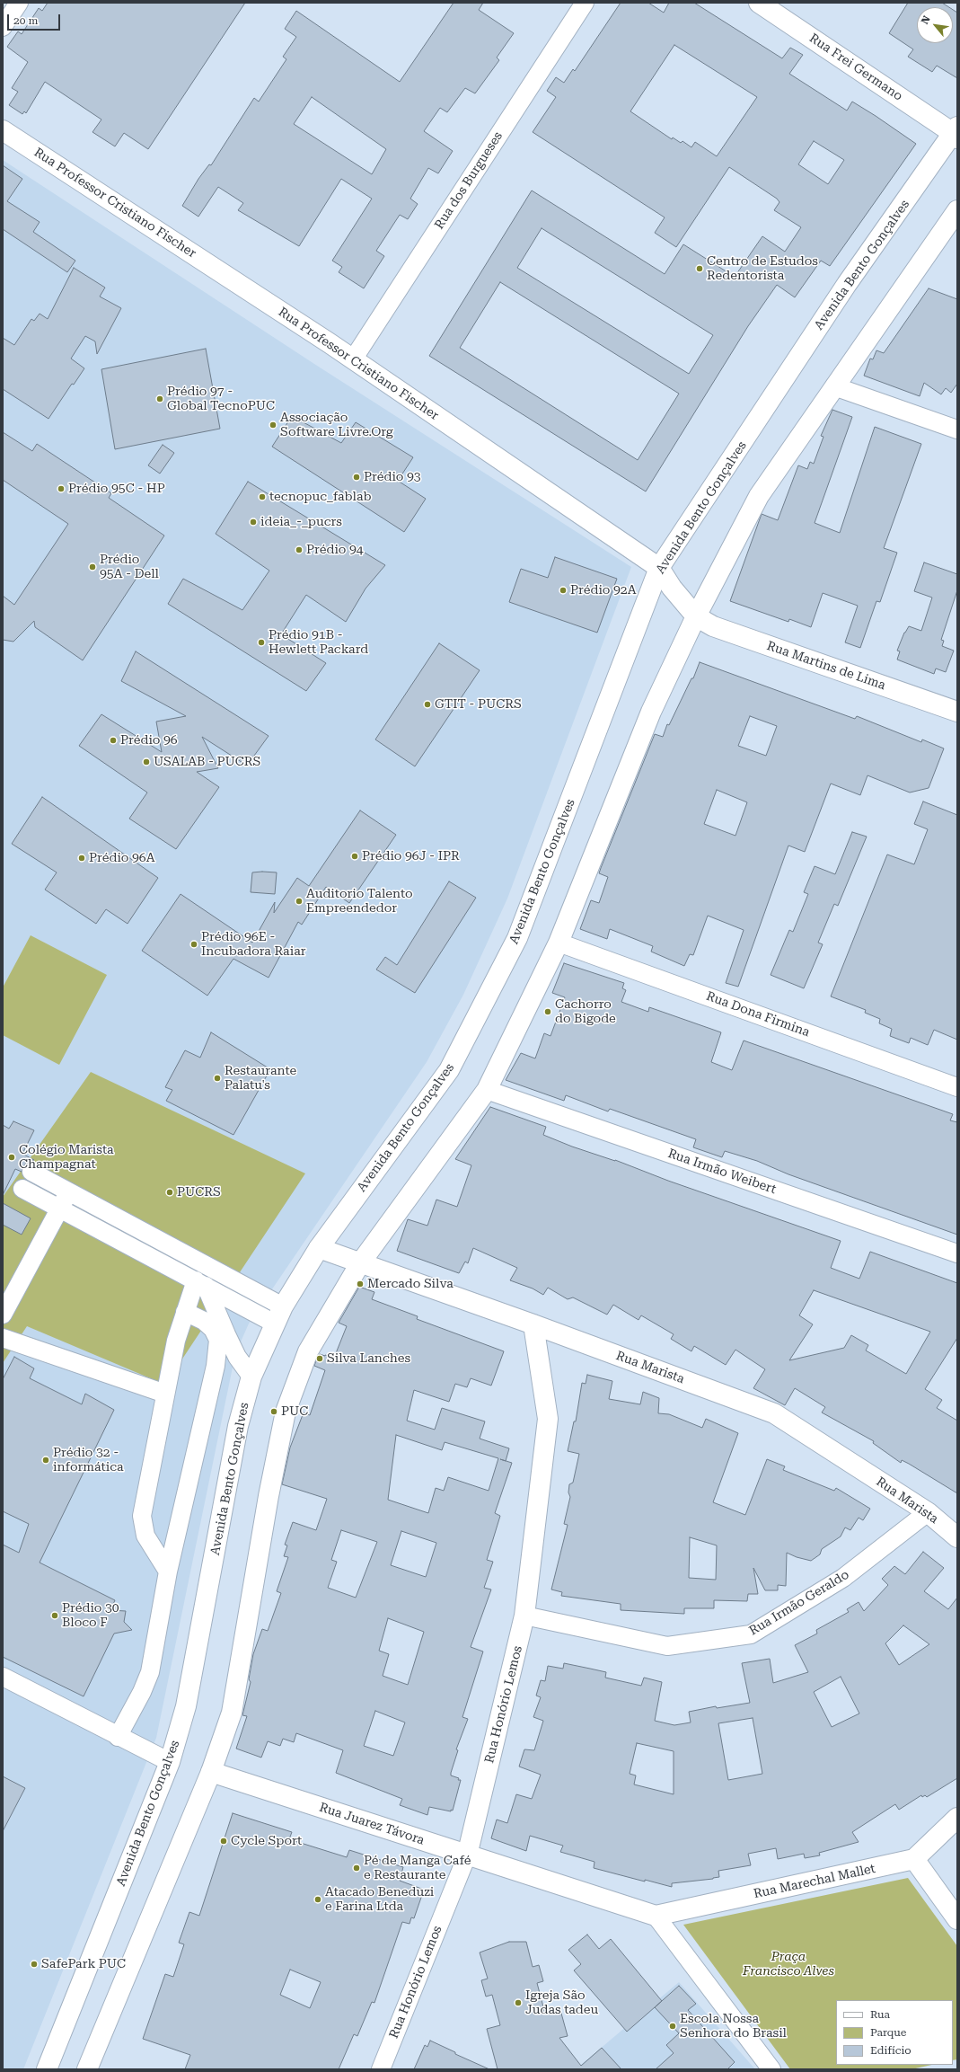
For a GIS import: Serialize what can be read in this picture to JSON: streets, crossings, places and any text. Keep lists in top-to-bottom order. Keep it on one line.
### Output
{"streets":{"main road":["Rua Frei Germano","Rua Professor Cristiano Fischer","Avenida Bento Gonçalves","Rua Martins de Lima","Rua Marista","Rua Honório Lemos","Rua Juarez Távora","Rua Marechal Mallet"],"street":["Rua dos Burgueses","Rua Dona Firmina","Rua Irmão Weibert","Rua Irmão Geraldo"]},"crossings":[["Rua Frei Germano","Avenida Bento Gonçalves"],["Rua dos Burgueses","Rua Professor Cristiano Fischer"],["Rua Professor Cristiano Fischer","Avenida Bento Gonçalves"],["Rua Professor Cristiano Fischer","Rua Martins de Lima"],["Avenida Bento Gonçalves","Rua Marista"],["Rua Marista","Rua Irmão Geraldo"],["Rua Marista","Rua Honório Lemos"],["Rua Irmão Geraldo","Rua Honório Lemos"],["Rua Honório Lemos","Rua Juarez Távora"],["Rua Juarez Távora","Rua Marechal Mallet"]],"parks":["Praça Francisco Alves"],"places":["Centro de Estudos Redentorista","Prédio 97 - Global TecnoPUC","Associação Software Livre.Org","Prédio 93","Prédio 95C - HP","tecnopuc_fablab","ideia_-_pucrs","Prédio 94","Prédio 95A - Dell","Prédio 92A","Prédio 91B - Hewlett Packard","GTIT - PUCRS","Prédio 96","USALAB - PUCRS","Prédio 96J - IPR","Prédio 96A","Auditorio Talento Empreendedor","Prédio 96E - Incubadora Raiar","Cachorro do Bigode","Restaurante Palatu's","Colégio Marista Champagnat","PUCRS","Mercado Silva","Silva Lanches","PUC","Prédio 32 - informática","Prédio 30 Bloco F","Cycle Sport","Pé de Manga Café e Restaurante","Atacado Beneduzi e Farina Ltda","SafePark PUC","Igreja São Judas tadeu","Escola Nossa Senhora do Brasil"],"legend":["Rua","Parque","Edifício"],"scale_bar":"20 m","north":"top left"}
